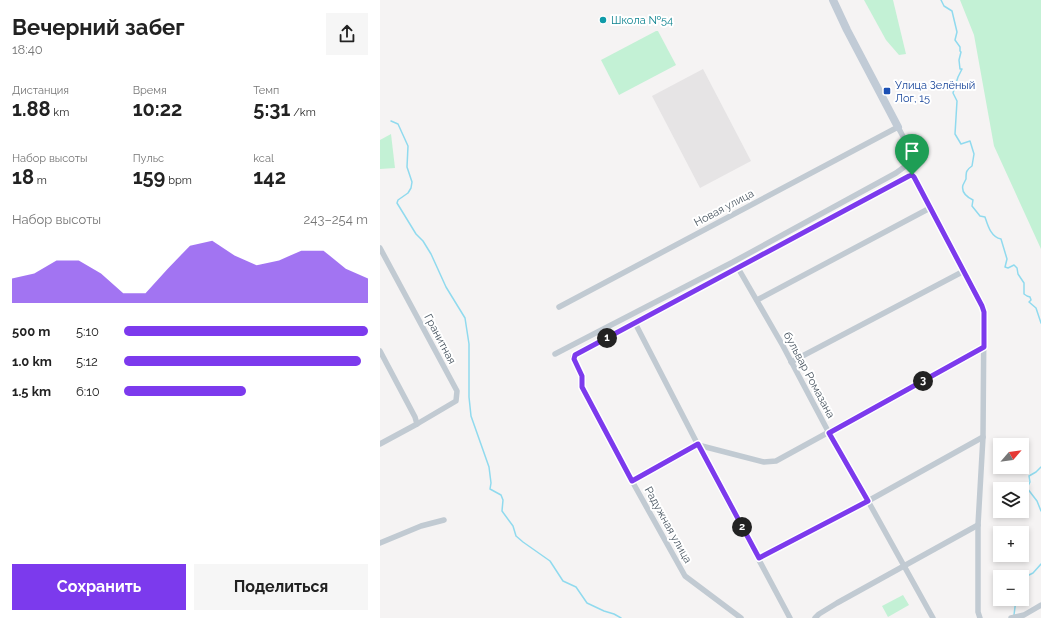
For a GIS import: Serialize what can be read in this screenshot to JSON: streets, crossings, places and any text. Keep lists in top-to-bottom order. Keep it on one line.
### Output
{"streets":{"street":["Новая улица","Гранитная","бульвар Ромазана","Радужная улица"]},"places":{"other":["Школа №54"],"transit":["Улица Зелёный Лог, 15"]},"north":"top right","page":{"heading":["Вечерний забег","18:40"],"stats":[["Дистанция","1.88 km"],["Время","10:22"],["Темп","5:31 /km"],["Набор высоты","18 m"],["Пульс","159 bpm"],["kcal","142"]],"chart":["Набор высоты","243–254 m"],"list":[{"name":"500 m","note":"5:10"},{"name":"1.0 km","note":"5:12"},{"name":"1.5 km","note":"6:10"}],"pins":["1","3","2"],"map_buttons":["+","−"],"buttons":["Сохранить","Поделиться"]}}
